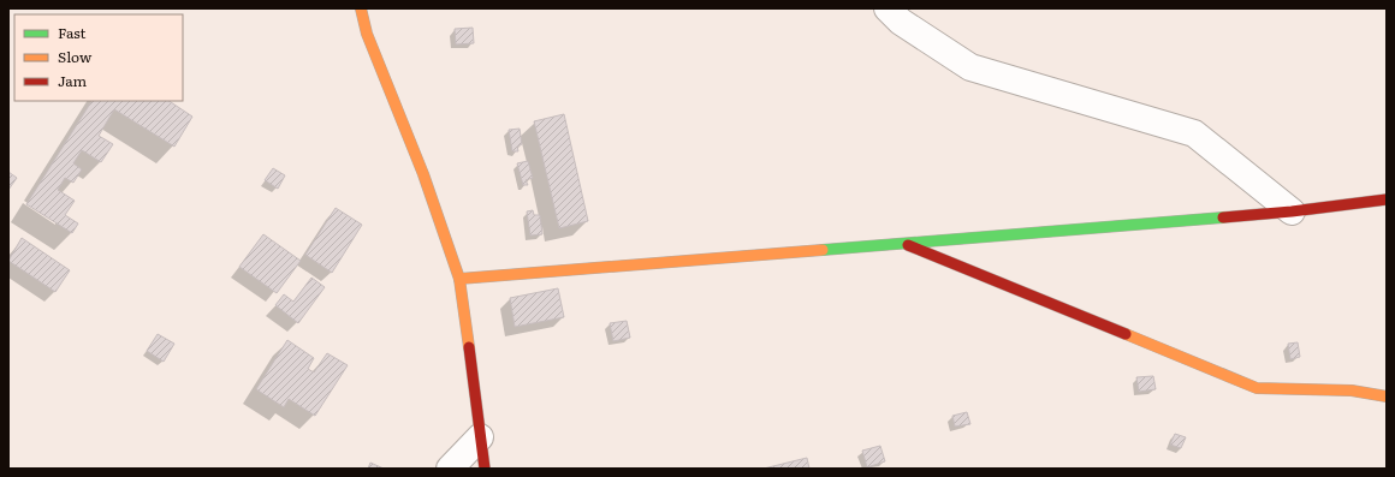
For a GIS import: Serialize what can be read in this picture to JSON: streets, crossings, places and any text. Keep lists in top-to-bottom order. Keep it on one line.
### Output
{"legend":["Fast","Slow","Jam"]}
